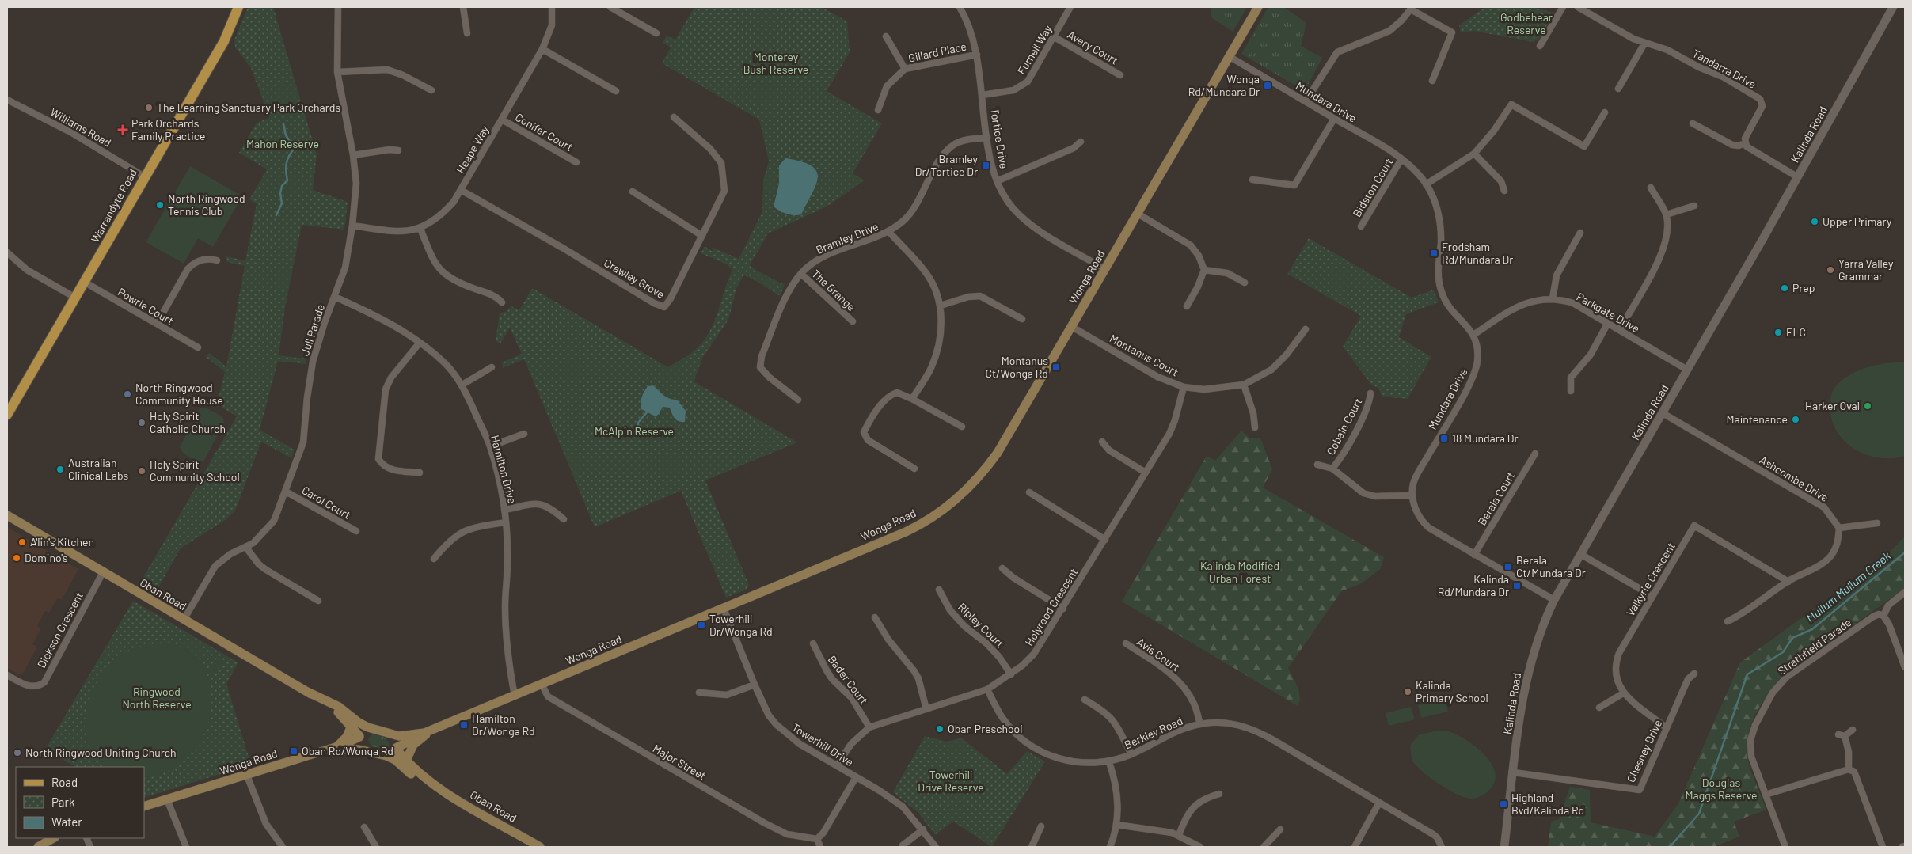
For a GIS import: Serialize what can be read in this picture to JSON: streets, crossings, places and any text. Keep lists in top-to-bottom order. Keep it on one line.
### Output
{"streets":{"main road":["Warrandyte Road","Wonga Road","Oban Road"],"street":["Avery Court","Furnell Way","Gillard Place","Tandarra Drive","Mundara Drive","Williams Road","Conifer Court","Kalinda Road","Tortice Drive","Heape Way","Bidston Court","Bramley Drive","Crawley Grove","The Grange","Powrie Court","Parkgate Drive","Jull Parade","Montanus Court","Cobain Court","Hamilton Drive","Ashcombe Drive","Berala Court","Carol Court","Valkyrie Crescent","Holyrood Crescent","Ripley Court","Dickson Crescent","Strathfield Parade","Avis Court","Bader Court","Berkley Road","Towerhill Drive","Chesney Drive","Major Street"]},"crossings":[["Avery Court","Furnell Way"],["Furnell Way","Tortice Drive"],["Gillard Place","Tortice Drive"],["Mundara Drive","Kalinda Road"],["Mundara Drive","Bidston Court"],["Mundara Drive","Wonga Road"],["Mundara Drive","Parkgate Drive"],["Mundara Drive","Berala Court"],["Williams Road","Warrandyte Road"],["Conifer Court","Heape Way"],["Kalinda Road","Parkgate Drive"],["Kalinda Road","Ashcombe Drive"],["Kalinda Road","Chesney Drive"],["Tortice Drive","Bramley Drive"],["Tortice Drive","Wonga Road"],["Heape Way","Crawley Grove"],["Heape Way","Jull Parade"],["Warrandyte Road","Powrie Court"],["Bramley Drive","The Grange"],["Wonga Road","Montanus Court"],["Wonga Road","Hamilton Drive"],["Wonga Road","Oban Road"],["Wonga Road","Towerhill Drive"],["Wonga Road","Major Street"],["Jull Parade","Hamilton Drive"],["Jull Parade","Carol Court"],["Jull Parade","Oban Road"],["Montanus Court","Holyrood Crescent"],["Valkyrie Crescent","Chesney Drive"],["Oban Road","Dickson Crescent"],["Holyrood Crescent","Ripley Court"],["Holyrood Crescent","Bader Court"],["Holyrood Crescent","Berkley Road"],["Holyrood Crescent","Towerhill Drive"],["Avis Court","Berkley Road"]],"water":["Mullum Mullum Creek"],"parks":["Godbehear Reserve","Monterey Bush Reserve","Mahon Reserve","McAlpin Reserve","Kalinda Modified Urban Forest","Ringwood North Reserve","Towerhill Drive Reserve","Douglas Maggs Reserve"],"places":{"transit":["Wonga Rd/Mundara Dr","Bramley Dr/Tortice Dr","Frodsham Rd/Mundara Dr","Montanus Ct/Wonga Rd","18 Mundara Dr","Berala Ct/Mundara Dr","Kalinda Rd/Mundara Dr","Towerhill Dr/Wonga Rd","Hamilton Dr/Wonga Rd","Oban Rd/Wonga Rd","Highland Bvd/Kalinda Rd"],"other":["The Learning Sanctuary Park Orchards","North Ringwood Tennis Club","Upper Primary","Yarra Valley Grammar","Prep","ELC","North Ringwood Community House","Harker Oval","Maintenance","Holy Spirit Catholic Church","Australian Clinical Labs","Holy Spirit Community School","A'lin's Kitchen","Domino's","Kalinda Primary School","Oban Preschool","North Ringwood Uniting Church"],"health":["Park Orchards Family Practice"]},"legend":["Road","Park","Water"]}
